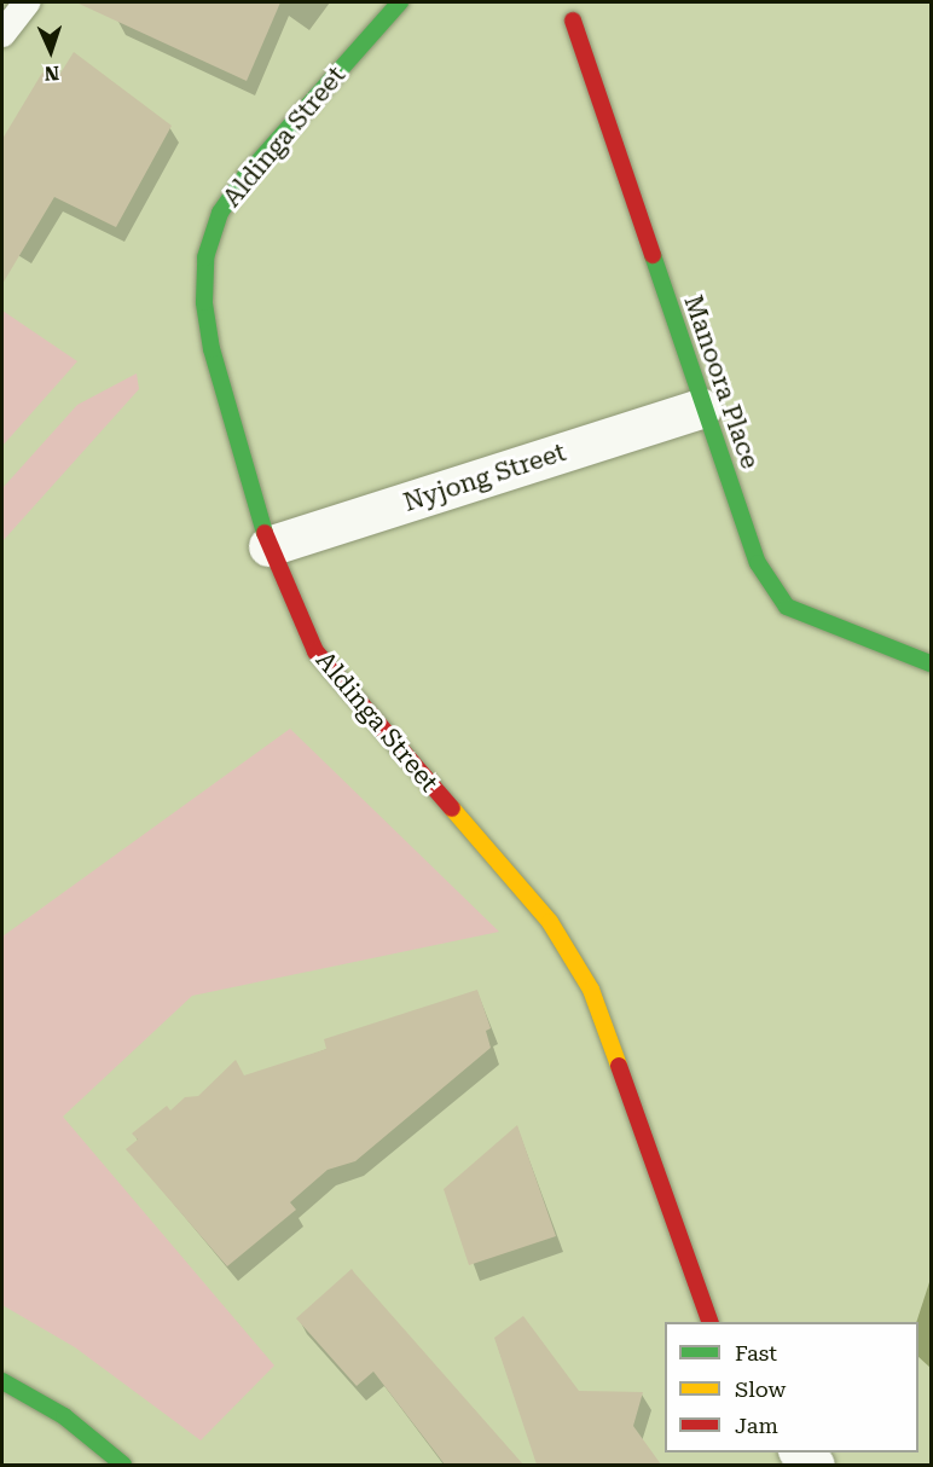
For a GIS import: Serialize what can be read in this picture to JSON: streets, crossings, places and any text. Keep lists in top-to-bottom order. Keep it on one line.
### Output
{"streets":{"main road":["Aldinga Street","Manoora Place"],"street":["Nyjong Street"]},"crossings":[["Aldinga Street","Nyjong Street"],["Manoora Place","Nyjong Street"]],"legend":["Fast","Slow","Jam"],"north":"bottom"}
